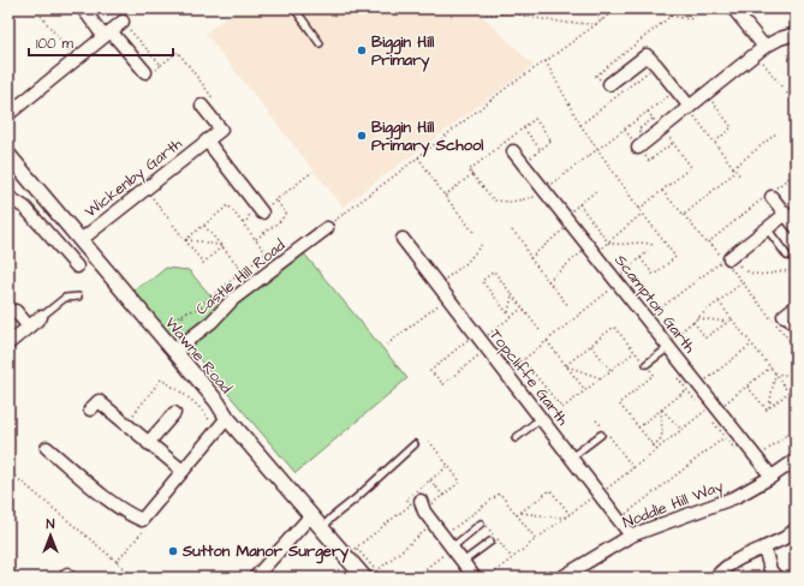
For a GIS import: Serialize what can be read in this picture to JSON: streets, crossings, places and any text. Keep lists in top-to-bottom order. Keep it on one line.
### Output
{"streets":{"street":["Wickenby Garth","Castle Hill Road","Scampton Garth","Wawne Road","Topcliffe Garth","Noddle Hill Way"]},"crossings":[["Wickenby Garth","Wawne Road"],["Castle Hill Road","Wawne Road"],["Scampton Garth","Noddle Hill Way"],["Topcliffe Garth","Noddle Hill Way"]],"places":["Biggin Hill Primary","Biggin Hill Primary School","Sutton Manor Surgery"],"scale_bar":"100 m","north":"top"}
